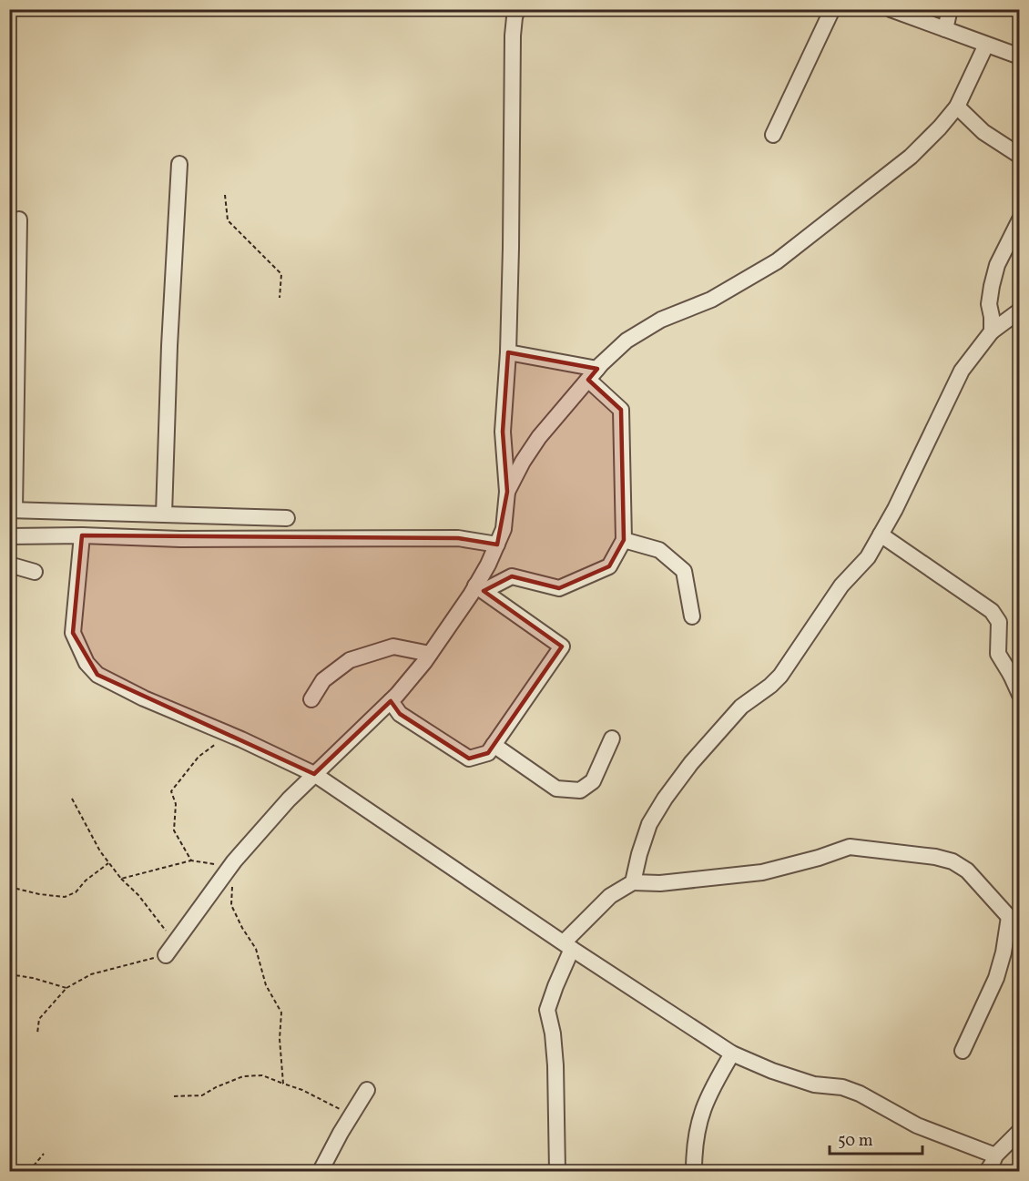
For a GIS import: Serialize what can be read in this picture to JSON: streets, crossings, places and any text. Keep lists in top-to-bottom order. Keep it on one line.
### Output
{"scale_bar":"50 m"}
